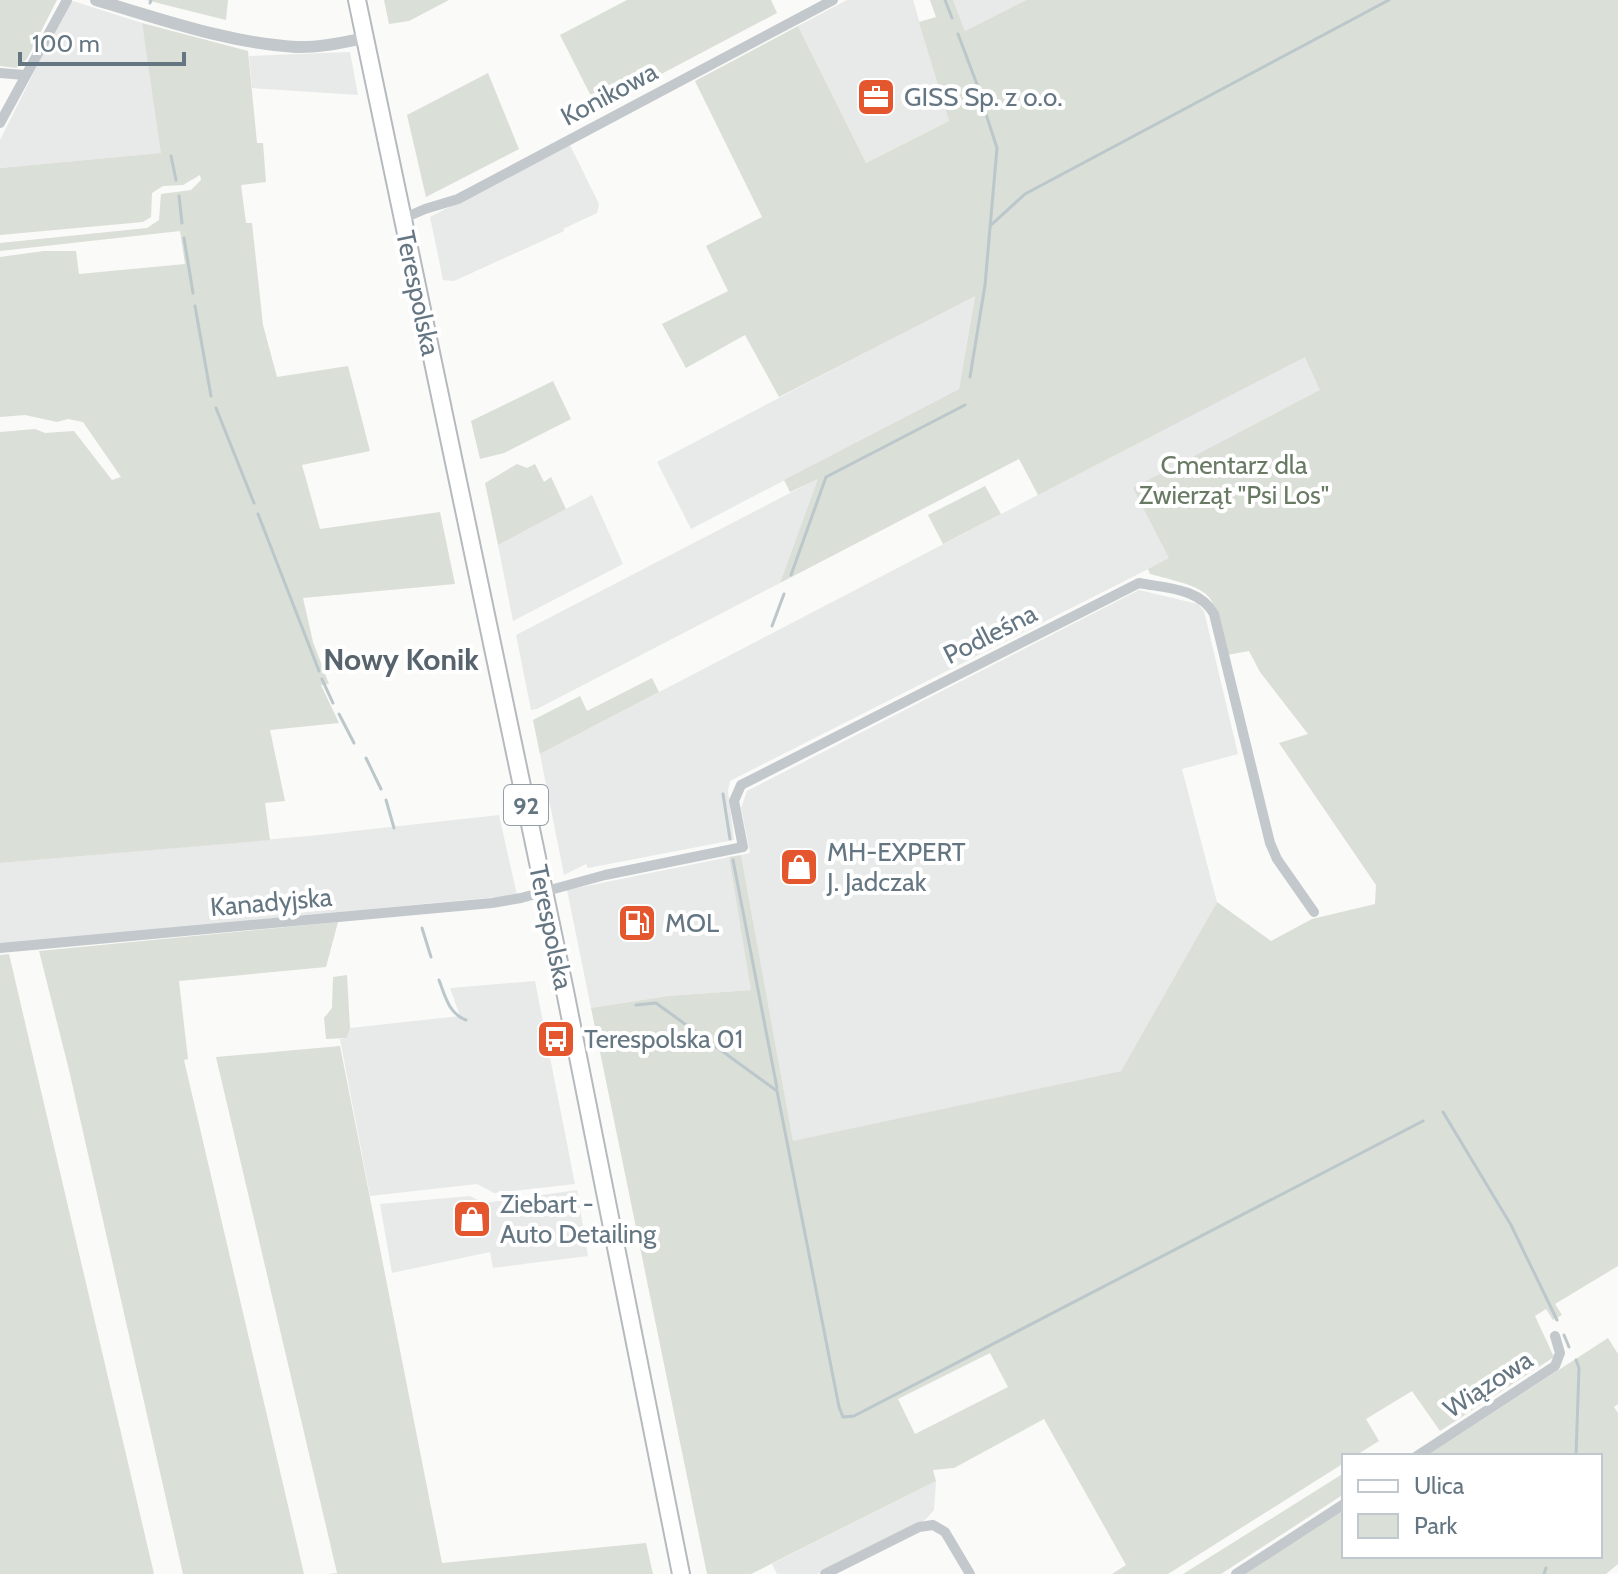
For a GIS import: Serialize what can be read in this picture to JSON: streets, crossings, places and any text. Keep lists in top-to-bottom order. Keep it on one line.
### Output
{"streets":{"main road":["Terespolska","92"],"street":["Konikowa","Podleśna","Kanadyjska","Wiązowa"]},"crossings":[["Konikowa","Terespolska"],["Terespolska","Podleśna"],["Terespolska","Kanadyjska"],["Podleśna","Kanadyjska"]],"districts":["Nowy Konik"],"parks":["Cmentarz dla Zwierząt \"Psi Los\""],"places":{"office":["GISS Sp. z o.o."],"shop":["MH-EXPERT J. Jadczak","Ziebart - Auto Detailing"],"fuel station":["MOL"],"bus stop":["Terespolska 01"]},"legend":["Ulica","Park"],"scale_bar":"100 m"}
